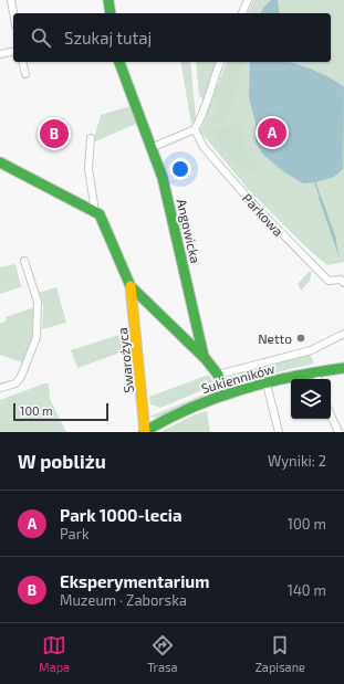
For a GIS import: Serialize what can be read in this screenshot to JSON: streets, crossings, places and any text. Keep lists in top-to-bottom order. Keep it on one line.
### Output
{"streets":{"street":["Parkowa","Angowicka","Swarożyca","Sukienników"]},"crossings":[["Swarożyca","Sukienników"]],"places":["Netto"],"scale_bar":"100 m","page":{"search":"Szukaj tutaj","pins":["A","B"],"scale":"100 m","heading":["W pobliżu","Wyniki: 2"],"list":[{"mark":"A","name":"Park 1000-lecia","note":"Park","value":"100 m"},{"mark":"B","name":"Eksperymentarium","note":"Muzeum · Zaborska","value":"140 m"}],"nav":["Mapa","Trasa","Zapisane"]}}
